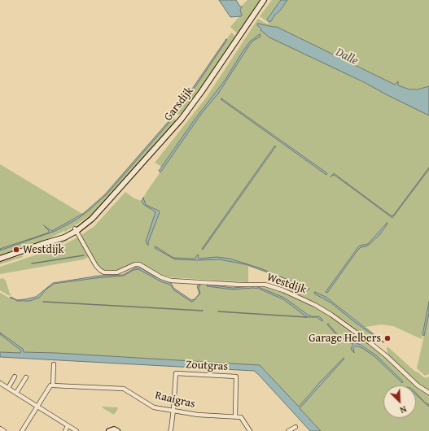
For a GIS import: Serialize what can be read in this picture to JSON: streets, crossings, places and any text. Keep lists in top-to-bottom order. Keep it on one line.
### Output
{"streets":{"main road":["Garsdijk"],"street":["Westdijk","Zoutgras","Raaigras"]},"crossings":[["Garsdijk","Westdijk"],["Zoutgras","Raaigras"]],"water":["Dalle"],"places":["Westdijk","Garage Helbers"],"north":"bottom right"}
